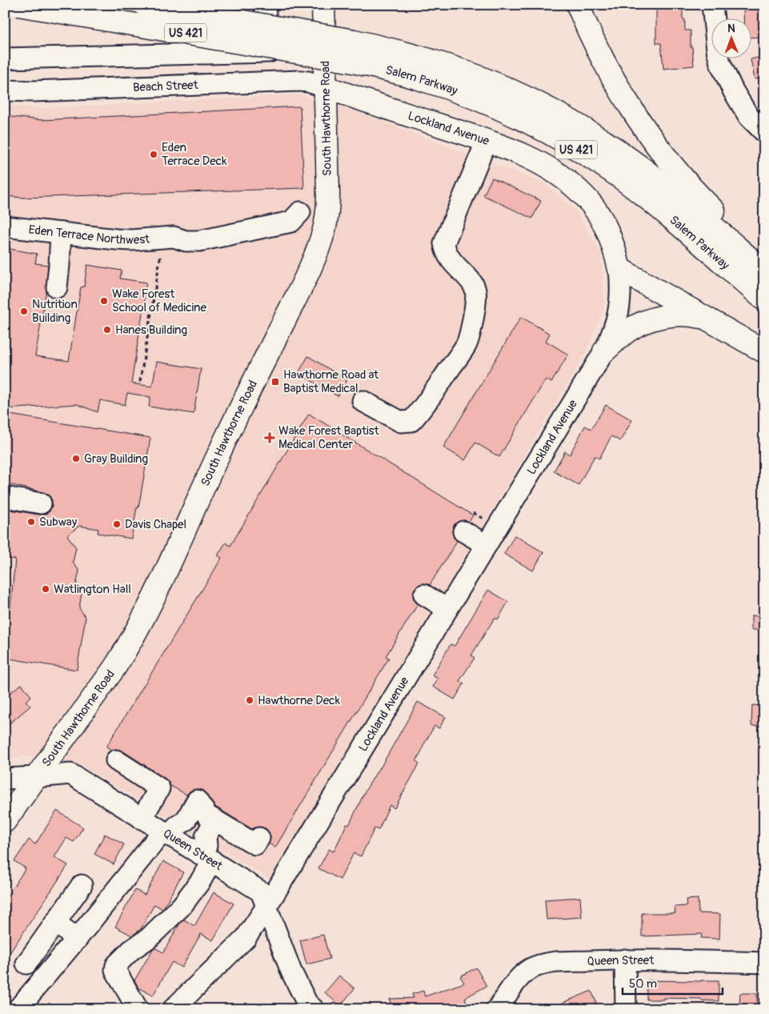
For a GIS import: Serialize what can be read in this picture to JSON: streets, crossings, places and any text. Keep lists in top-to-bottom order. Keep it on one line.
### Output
{"streets":{"main road":["US 421","Salem Parkway","South Hawthorne Road","Lockland Avenue"],"street":["Beach Street","Eden Terrace Northwest","Queen Street"]},"crossings":[["Beach Street","South Hawthorne Road"],["Beach Street","Lockland Avenue"],["South Hawthorne Road","Lockland Avenue"],["South Hawthorne Road","Eden Terrace Northwest"],["South Hawthorne Road","Queen Street"],["Lockland Avenue","Queen Street"]],"places":{"other":["Eden Terrace Deck","Wake Forest School of Medicine","Nutrition Building","Hanes Building","Gray Building","Subway","Davis Chapel","Watlington Hall","Hawthorne Deck"],"transit":["Hawthorne Road at Baptist Medical"],"health":["Wake Forest Baptist Medical Center"]},"scale_bar":"50 m","north":"top"}
